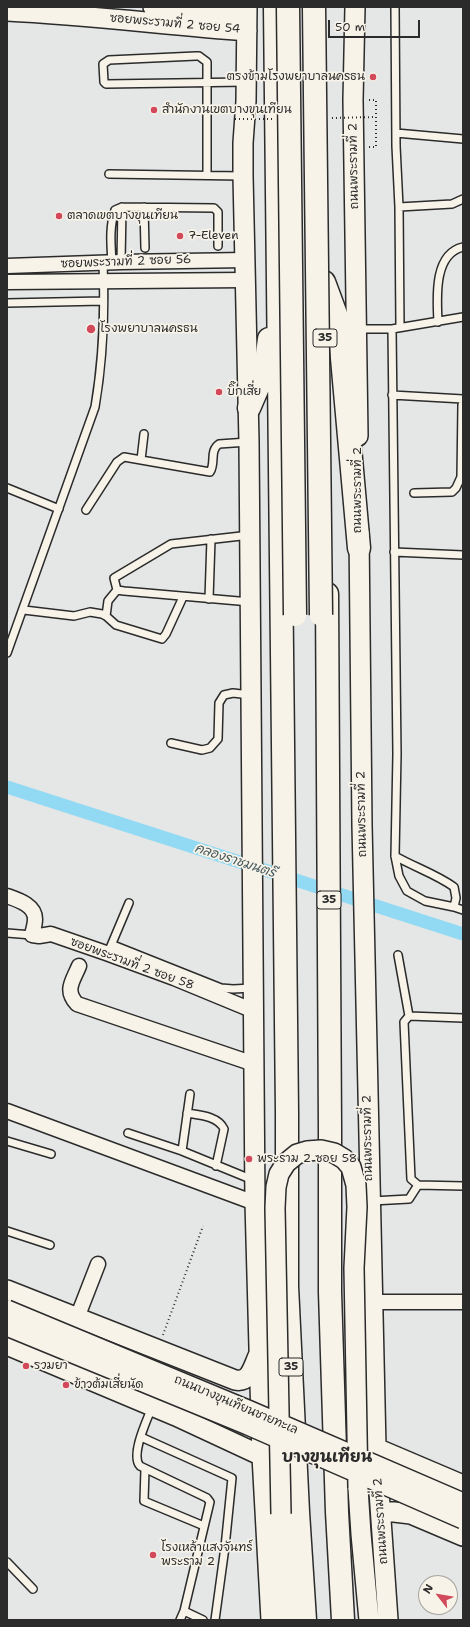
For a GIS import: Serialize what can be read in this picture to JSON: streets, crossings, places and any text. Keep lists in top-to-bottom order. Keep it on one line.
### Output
{"streets":{"highway":["35"],"main road":["ซอยพระรามที่ 2 ซอย 54","ถนนพระรามที่ 2","ถนนบางขุนเทียนชายทะเล"],"street":["ซอยพระรามที่ 2 ซอย 56","ซอยพระรามที่ 2 ซอย 58"]},"districts":["บางขุนเทียน"],"water":["คลองราชมนตรี"],"places":["ตรงข้ามโรงพยาบาลนครธน","สำนักงานเขตบางขุนเทียน","ตลาดเขตบางขุนเทียน","7-Eleven","โรงพยาบาลนครธน","บิ๊กเสี่ย","พระราม 2 ซอย 58","รวมยา","ข้าวต้มเสี่ยนัด","โรงเหล้าแสงจันทร์ พระราม 2"],"scale_bar":"50 m","north":"top left"}
